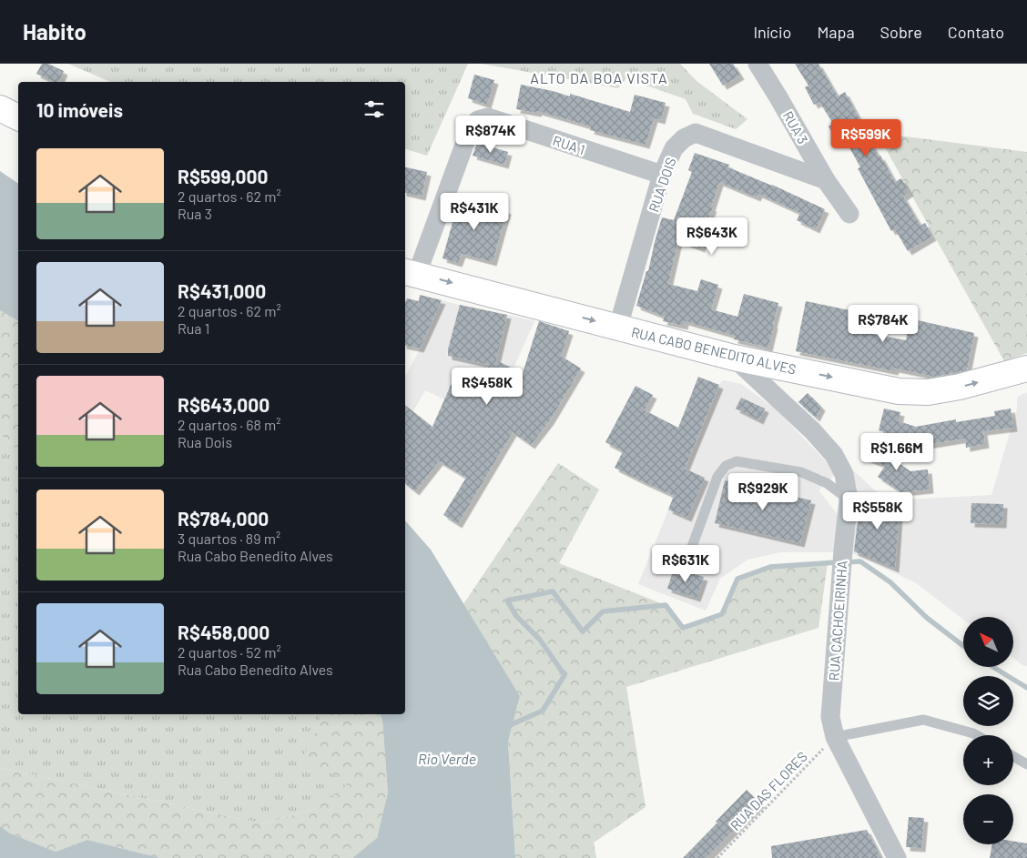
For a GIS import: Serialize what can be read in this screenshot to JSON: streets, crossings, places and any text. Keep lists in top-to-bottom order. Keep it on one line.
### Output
{"streets":{"main road":["RUA CABO BENEDITO ALVES"],"street":["RUA 3","RUA 1","RUA DOIS","RUA CACHOEIRINHA"],"path":["RUA DAS FLORES"]},"crossings":[["RUA 3","RUA DOIS"],["RUA 1","RUA DOIS"],["RUA 1","RUA CABO BENEDITO ALVES"],["RUA DOIS","RUA CABO BENEDITO ALVES"],["RUA CABO BENEDITO ALVES","RUA CACHOEIRINHA"],["RUA CACHOEIRINHA","RUA DAS FLORES"]],"one_way":["RUA CABO BENEDITO ALVES"],"districts":["ALTO DA BOA VISTA"],"water":["Rio Verde"],"north":"top left","page":{"header":"Habito","nav":["Início","Mapa","Sobre","Contato"],"heading":"10 imóveis","price":["R$874K","R$599K","R$431K","R$643K","R$784K","R$458K","R$1.66M","R$929K","R$558K","R$631K"],"list":[{"name":"R$599,000","note":"2 quartos · 62 m² · Rua 3"},{"name":"R$431,000","note":"2 quartos · 62 m² · Rua 1"},{"name":"R$643,000","note":"2 quartos · 68 m² · Rua Dois"},{"name":"R$784,000","note":"3 quartos · 89 m² · Rua Cabo Benedito Alves"},{"name":"R$458,000","note":"2 quartos · 52 m² · Rua Cabo Benedito Alves"}],"map_buttons":["+","−"]}}
